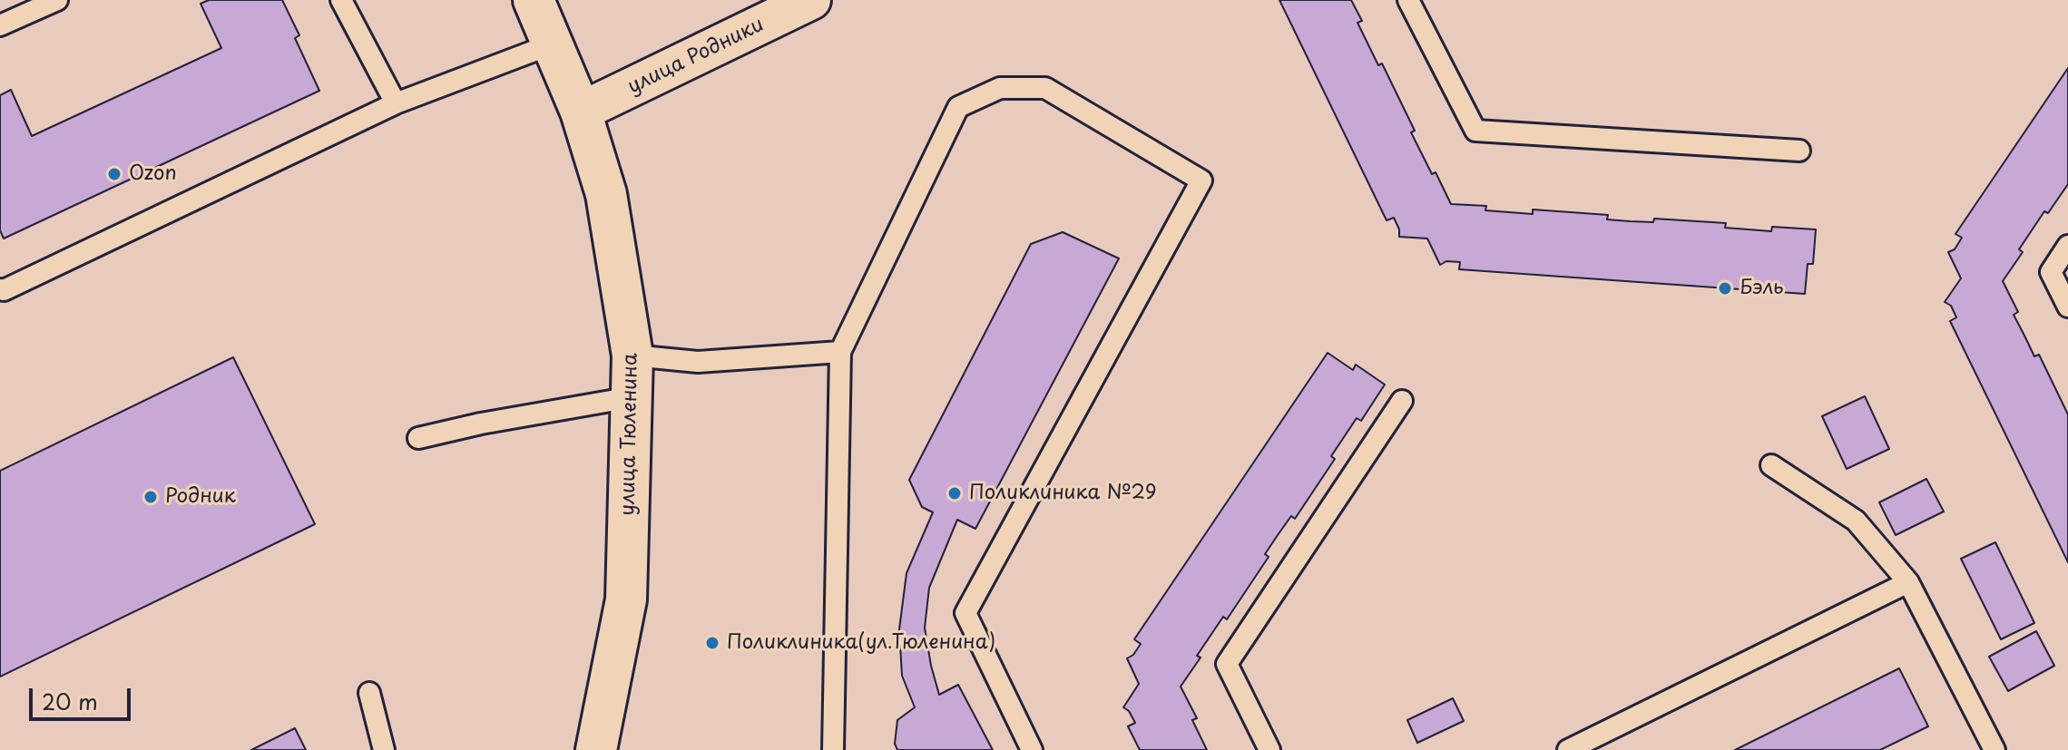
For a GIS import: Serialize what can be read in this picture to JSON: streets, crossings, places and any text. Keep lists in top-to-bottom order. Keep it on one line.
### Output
{"streets":{"street":["улица Родники","улица Тюленина"]},"crossings":[["улица Родники","улица Тюленина"]],"places":["Ozon","Бэль","Поликлиника №29","Родник","Поликлиника(ул.Тюленина)"],"scale_bar":"20 m"}
